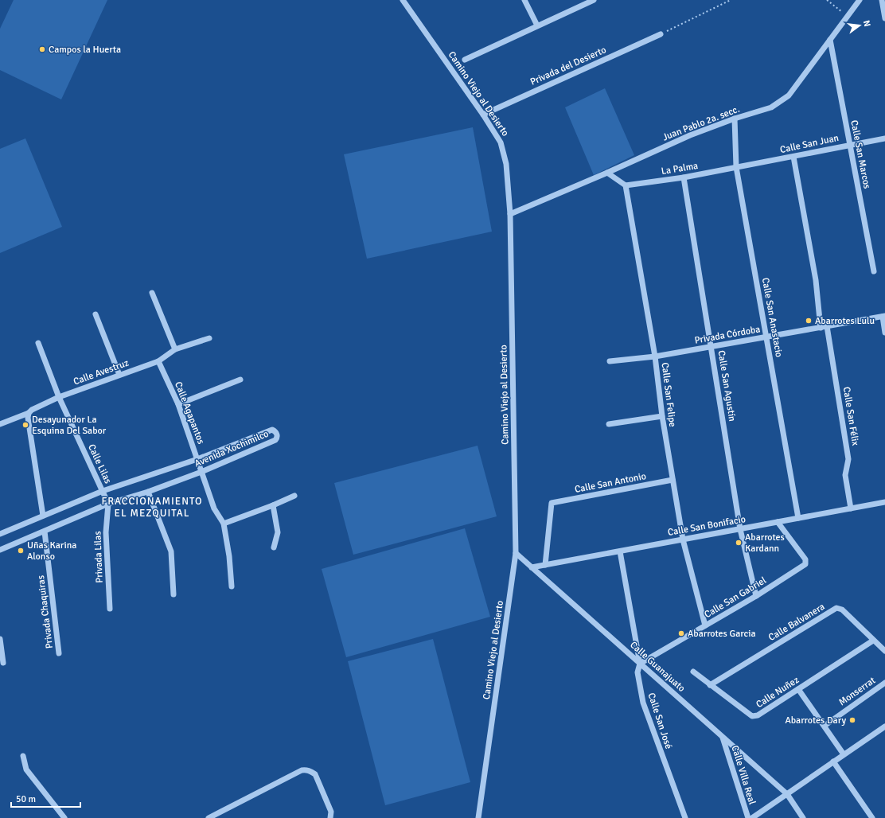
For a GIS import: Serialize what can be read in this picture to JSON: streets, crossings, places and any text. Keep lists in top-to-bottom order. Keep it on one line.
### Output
{"streets":{"street":["Privada del Desierto","Camino Viejo al Desierto","Juan Pablo 2a. secc.","Calle San Juan","Calle San Marcos","La Palma","Calle San Anastacio","Privada Córdoba","Calle Avestruz","Calle San Agustín","Calle San Felipe","Calle Agapantos","Calle San Félix","Avenida Xochimilco","Calle Lilas","Calle San Antonio","Calle San Bonifacio","Privada Lilas","Calle San Gabriel","Privada Chaquiras","Calle Balvanera","Calle Guanajuato","Monserrat","Calle Nuñez","Calle San José","Calle Villa Real"]},"crossings":[["Privada del Desierto","Camino Viejo al Desierto"],["Camino Viejo al Desierto","Juan Pablo 2a. secc."],["Camino Viejo al Desierto","Calle Guanajuato"],["Juan Pablo 2a. secc.","Calle San Marcos"],["Juan Pablo 2a. secc.","Calle San Anastacio"],["Calle San Juan","Calle San Marcos"],["Calle San Juan","La Palma"],["Calle San Juan","Calle San Anastacio"],["La Palma","Calle San Anastacio"],["La Palma","Calle San Agustín"],["La Palma","Calle San Felipe"],["Calle San Anastacio","Privada Córdoba"],["Calle San Anastacio","Calle San Bonifacio"],["Privada Córdoba","Calle San Agustín"],["Privada Córdoba","Calle San Felipe"],["Privada Córdoba","Calle San Félix"],["Calle Avestruz","Calle Agapantos"],["Calle Avestruz","Calle Lilas"],["Calle San Agustín","Calle San Bonifacio"],["Calle San Agustín","Calle San Gabriel"],["Calle San Felipe","Calle San Antonio"],["Calle San Felipe","Calle San Bonifacio"],["Calle San Felipe","Calle San Gabriel"],["Calle Agapantos","Avenida Xochimilco"],["Calle San Félix","Calle San Bonifacio"],["Avenida Xochimilco","Calle Lilas"],["Avenida Xochimilco","Privada Lilas"],["Avenida Xochimilco","Privada Chaquiras"],["Calle Lilas","Privada Lilas"],["Calle San Antonio","Calle San Bonifacio"],["Calle San Bonifacio","Calle San Gabriel"],["Calle San Bonifacio","Calle Guanajuato"],["Calle San Bonifacio","Calle San José"],["Calle San Gabriel","Calle Guanajuato"],["Calle San Gabriel","Calle San José"],["Calle Balvanera","Calle Nuñez"],["Calle Guanajuato","Calle San José"],["Calle Guanajuato","Calle Villa Real"]],"districts":["FRACCIONAMIENTO EL MEZQUITAL"],"places":["Campos la Huerta","Abarrotes Lulu","Desayunador La Esquina Del Sabor","Abarrotes Kardann","Uñas Karina Alonso","Abarrotes Garcia","Abarrotes Dary"],"scale_bar":"50 m","north":"right"}
